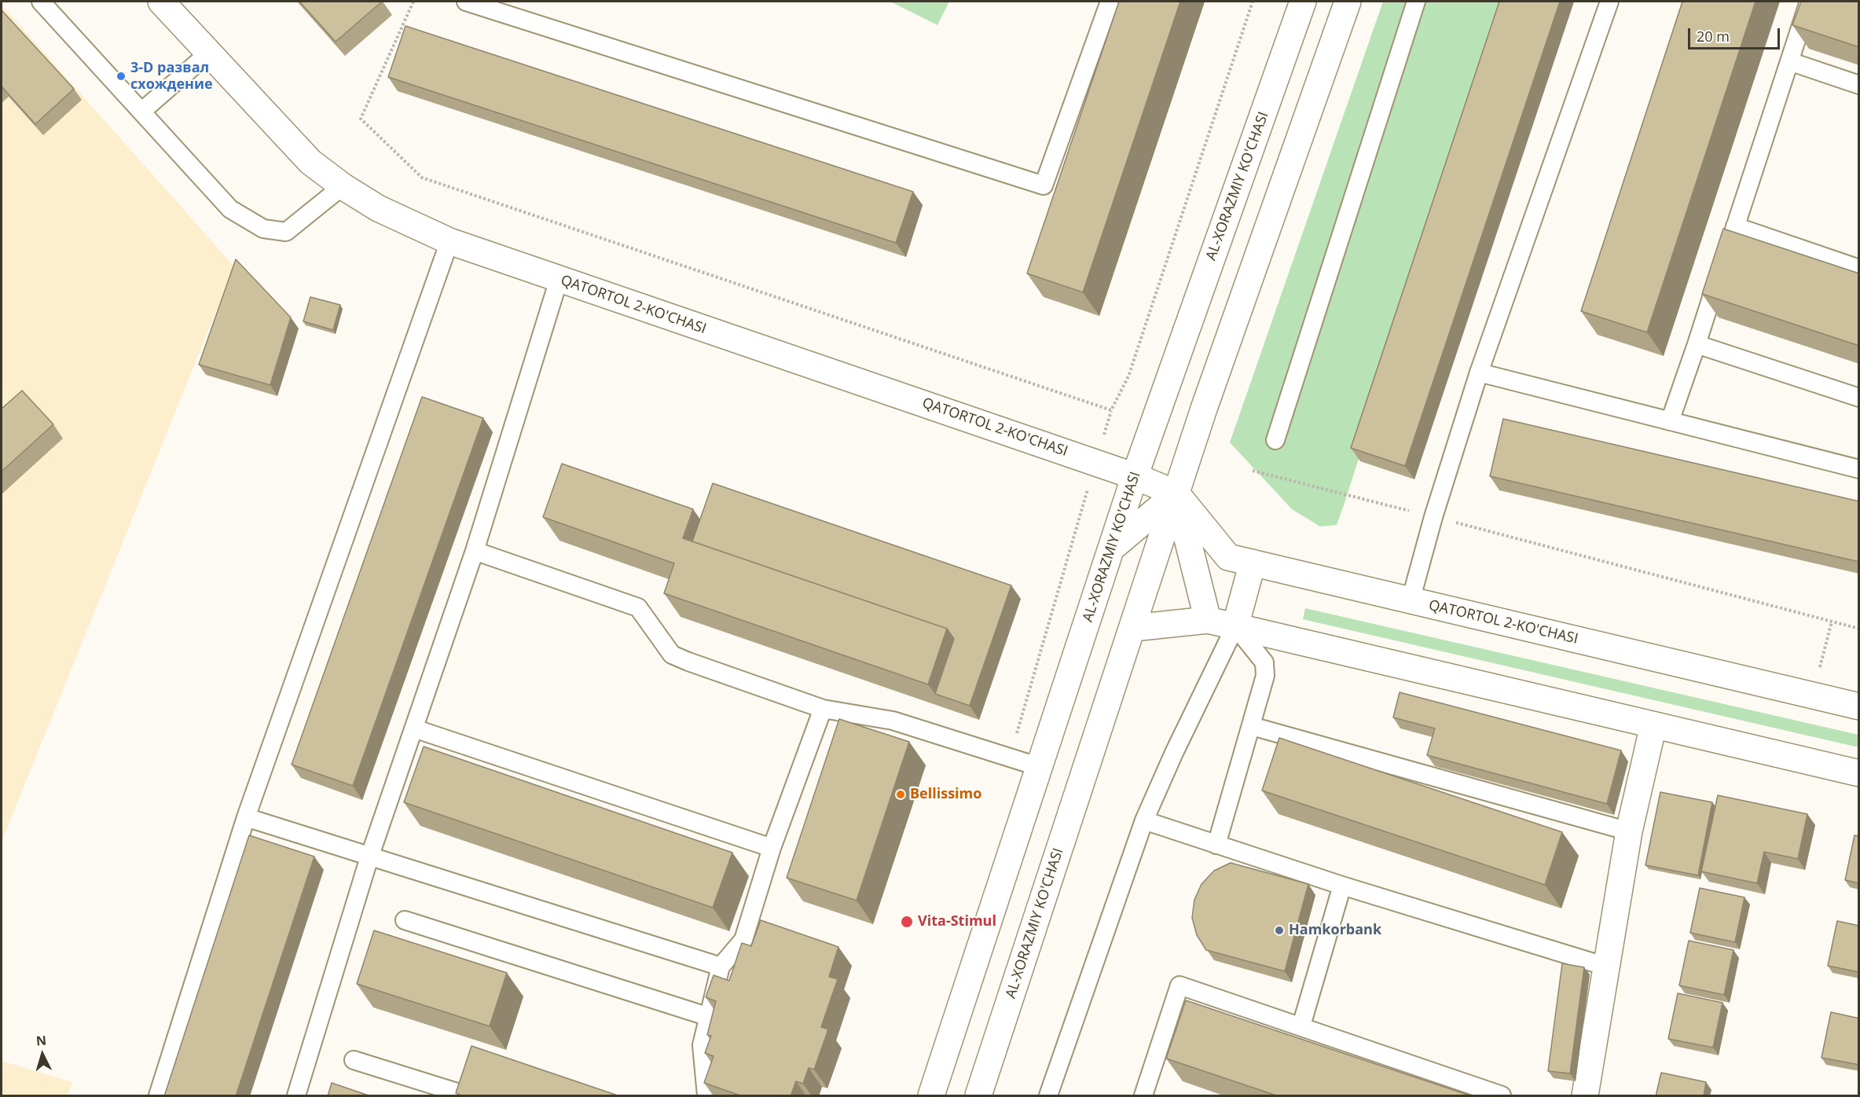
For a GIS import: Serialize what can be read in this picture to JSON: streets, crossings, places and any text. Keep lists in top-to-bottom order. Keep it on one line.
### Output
{"streets":{"main road":["AL-XORAZMIY KO'CHASI","QATORTOL 2-KO'CHASI"]},"crossings":[["AL-XORAZMIY KO'CHASI","QATORTOL 2-KO'CHASI"]],"places":["3-D развал схождение","Bellissimo","Vita-Stimul","Hamkorbank"],"scale_bar":"20 m","north":"top"}
